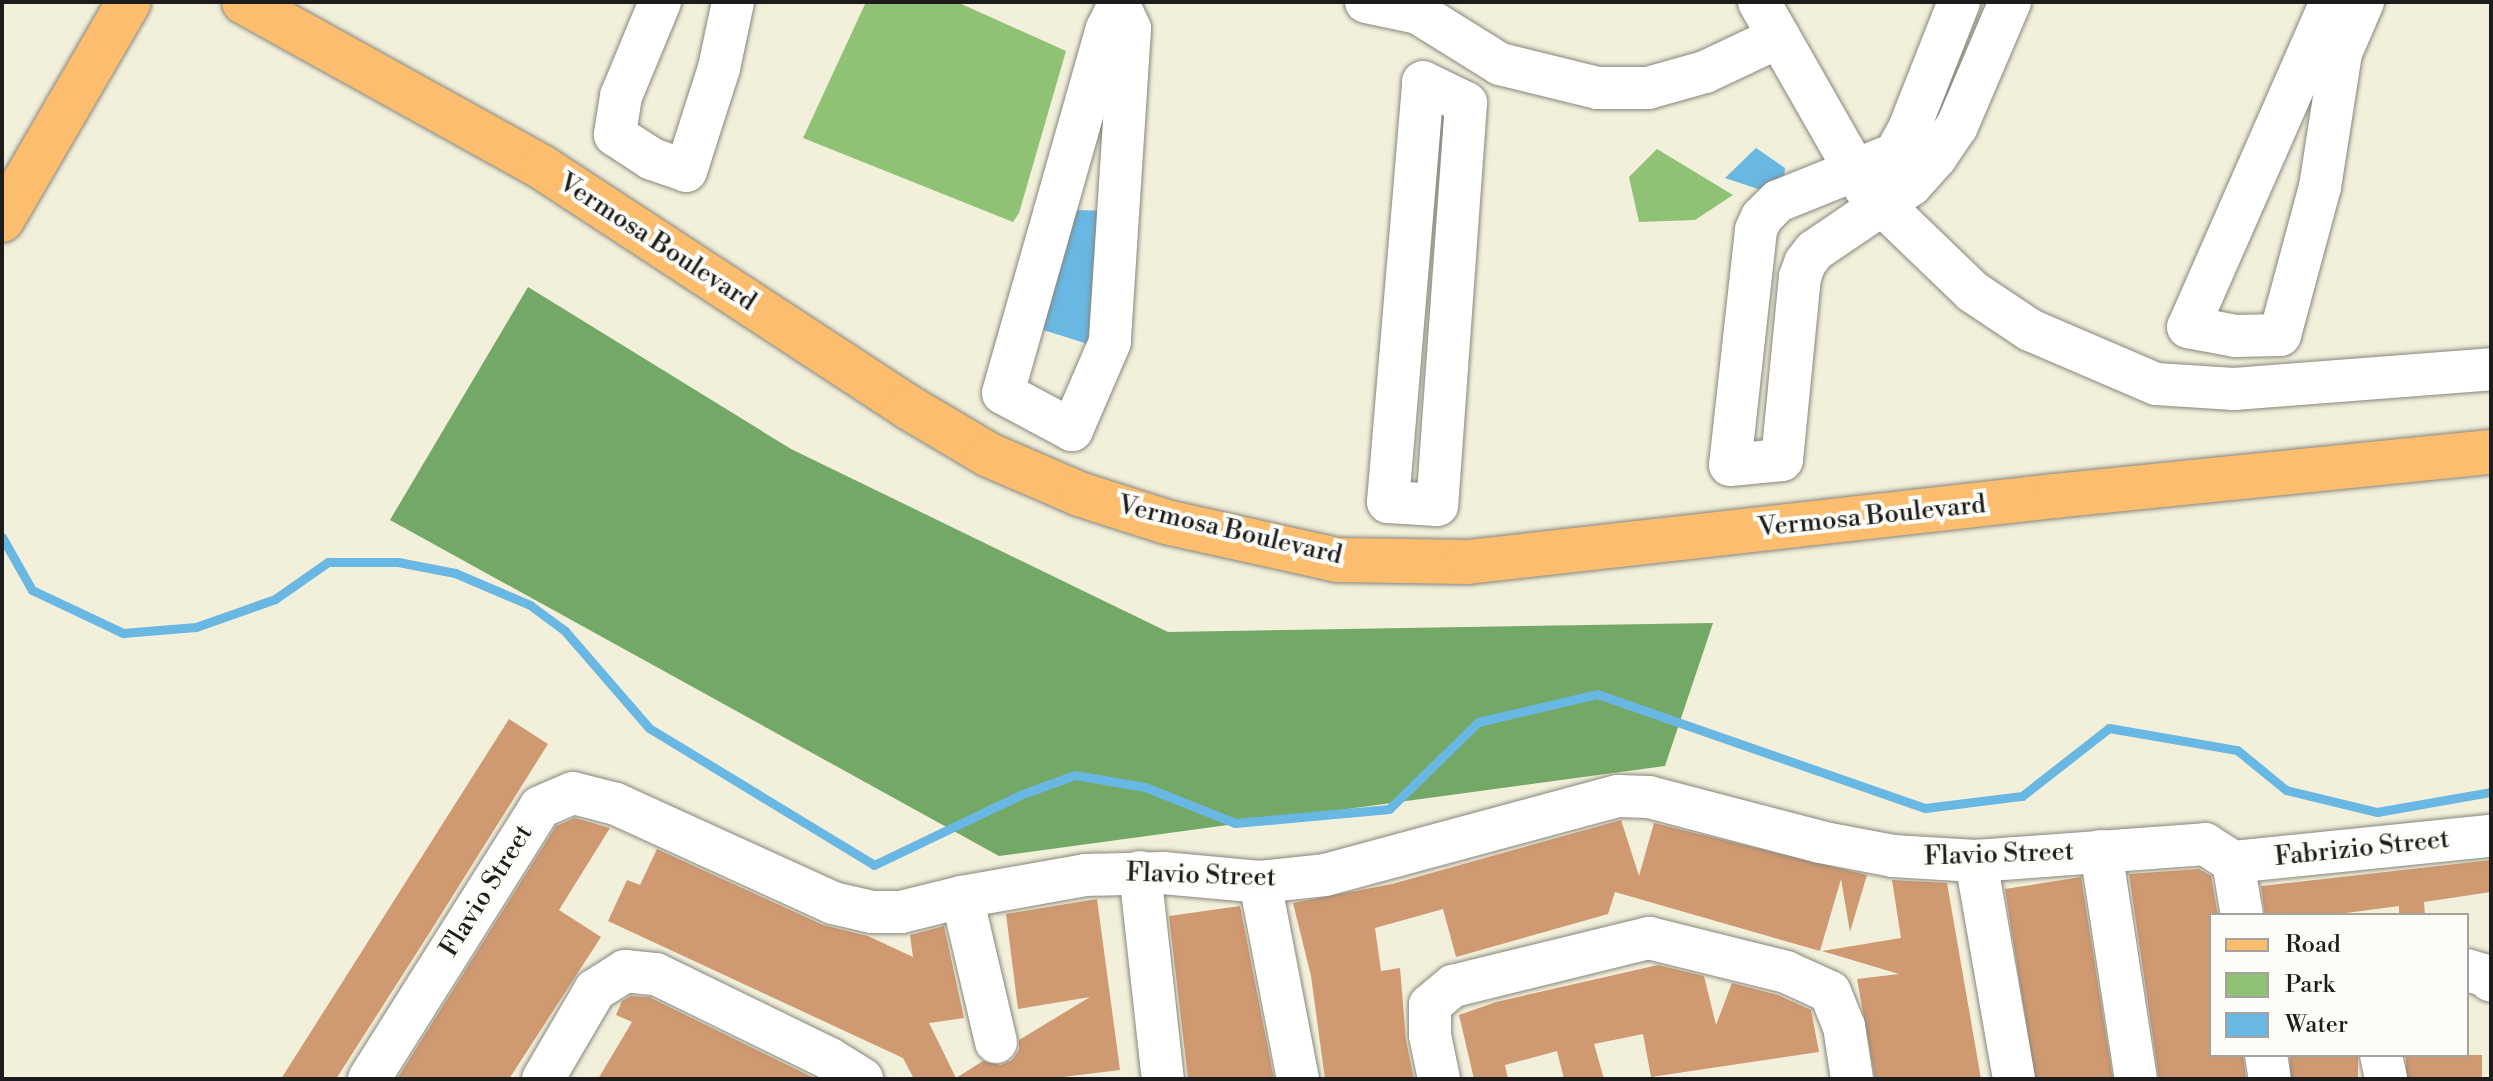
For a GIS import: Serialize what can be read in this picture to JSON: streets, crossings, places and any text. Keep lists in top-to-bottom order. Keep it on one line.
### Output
{"streets":{"main road":["Vermosa Boulevard"],"street":["Fabrizio Street","Flavio Street"]},"crossings":[["Fabrizio Street","Flavio Street"]],"legend":["Road","Park","Water"]}
